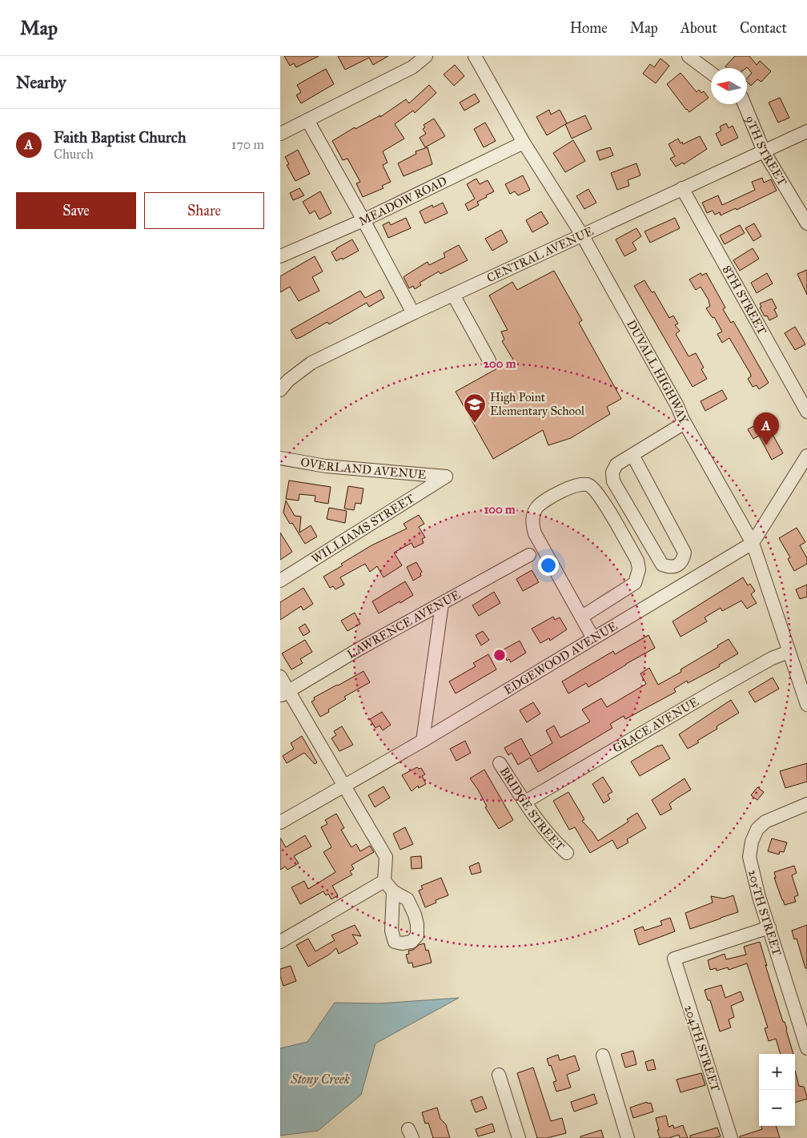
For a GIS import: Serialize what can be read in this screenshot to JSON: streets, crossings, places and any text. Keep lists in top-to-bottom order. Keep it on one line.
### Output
{"streets":{"street":["9TH STREET","MEADOW ROAD","CENTRAL AVENUE","8TH STREET","DUVALL HIGHWAY","OVERLAND AVENUE","WILLIAMS STREET","LAWRENCE AVENUE","EDGEWOOD AVENUE","GRACE AVENUE","BRIDGE STREET","205TH STREET","204TH STREET"]},"crossings":[["9TH STREET","CENTRAL AVENUE"],["MEADOW ROAD","DUVALL HIGHWAY"],["CENTRAL AVENUE","8TH STREET"],["CENTRAL AVENUE","DUVALL HIGHWAY"],["DUVALL HIGHWAY","EDGEWOOD AVENUE"],["DUVALL HIGHWAY","GRACE AVENUE"],["OVERLAND AVENUE","WILLIAMS STREET"],["GRACE AVENUE","BRIDGE STREET"],["205TH STREET","204TH STREET"]],"water":["Stony Creek"],"places":{"school or university":["High Point Elementary School"]},"north":"left","page":{"header":"Map","nav":["Home","Map","About","Contact"],"heading":"Nearby","list":[{"mark":"A","name":"Faith Baptist Church","note":"Church","value":"170 m"}],"buttons":["Save","Share"],"pins":"A","map_buttons":["+","−"]},"rings":["200 m","100 m"]}
